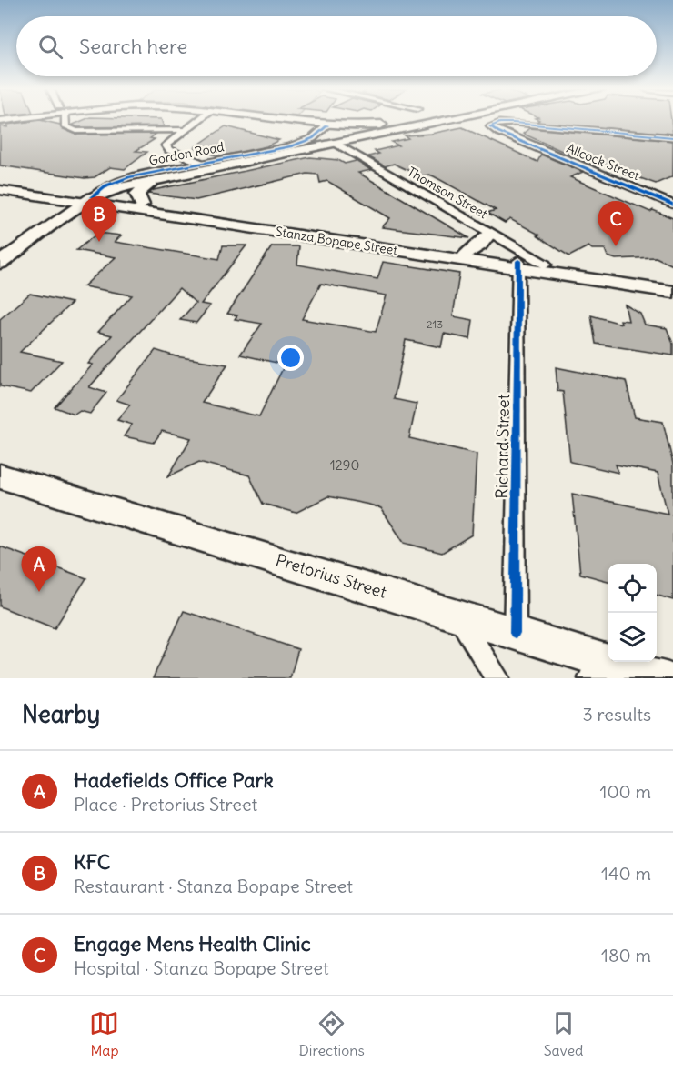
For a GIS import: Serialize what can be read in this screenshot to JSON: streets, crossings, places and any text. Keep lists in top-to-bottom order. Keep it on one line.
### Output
{"streets":{"main road":["Gordon Road","Stanza Bopape Street","Pretorius Street"],"street":["Allcock Street","Thomson Street","Richard Street"]},"crossings":[["Gordon Road","Thomson Street"],["Gordon Road","Stanza Bopape Street"],["Thomson Street","Stanza Bopape Street"],["Stanza Bopape Street","Richard Street"],["Richard Street","Pretorius Street"]],"house_numbers":["213","1290"],"page":{"search":"Search here","pins":["B","C","A"],"heading":["Nearby","3 results"],"list":[{"mark":"A","name":"Hadefields Office Park","note":"Place · Pretorius Street","value":"100 m"},{"mark":"B","name":"KFC","note":"Restaurant · Stanza Bopape Street","value":"140 m"},{"mark":"C","name":"Engage Mens Health Clinic","note":"Hospital · Stanza Bopape Street","value":"180 m"}],"nav":["Map","Directions","Saved"]}}
